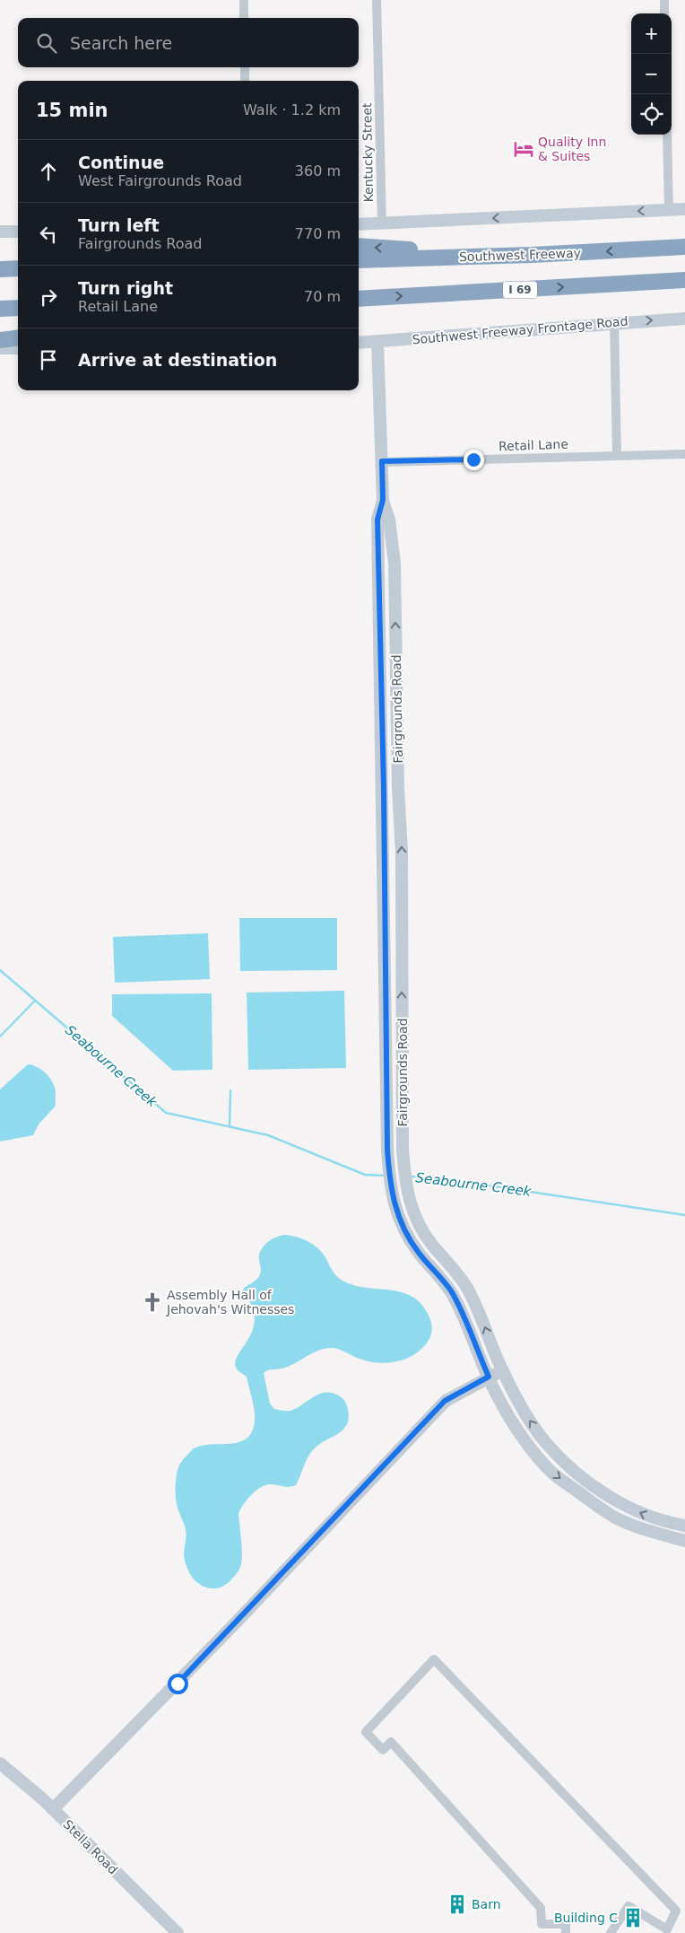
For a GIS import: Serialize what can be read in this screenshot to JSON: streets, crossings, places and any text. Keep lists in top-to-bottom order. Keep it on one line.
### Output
{"streets":{"highway":["Southwest Freeway","I 69"],"street":["Kentucky Street","Southwest Freeway Frontage Road","Retail Lane","Fairgrounds Road","Stella Road"]},"crossings":[["Southwest Freeway Frontage Road","Fairgrounds Road"],["Retail Lane","Fairgrounds Road"]],"water":["Seabourne Creek"],"places":{"hotel":["Quality Inn & Suites"],"church":["Assembly Hall of Jehovah's Witnesses"],"building":["Barn","Building C"]},"page":{"map_buttons":["+","−"],"search":"Search here","heading":["15 min","Walk · 1.2 km"],"list":[["Continue","West Fairgrounds Road","360 m"],["Turn left","Fairgrounds Road","770 m"],["Turn right","Retail Lane","70 m"],"Arrive at destination"]}}
